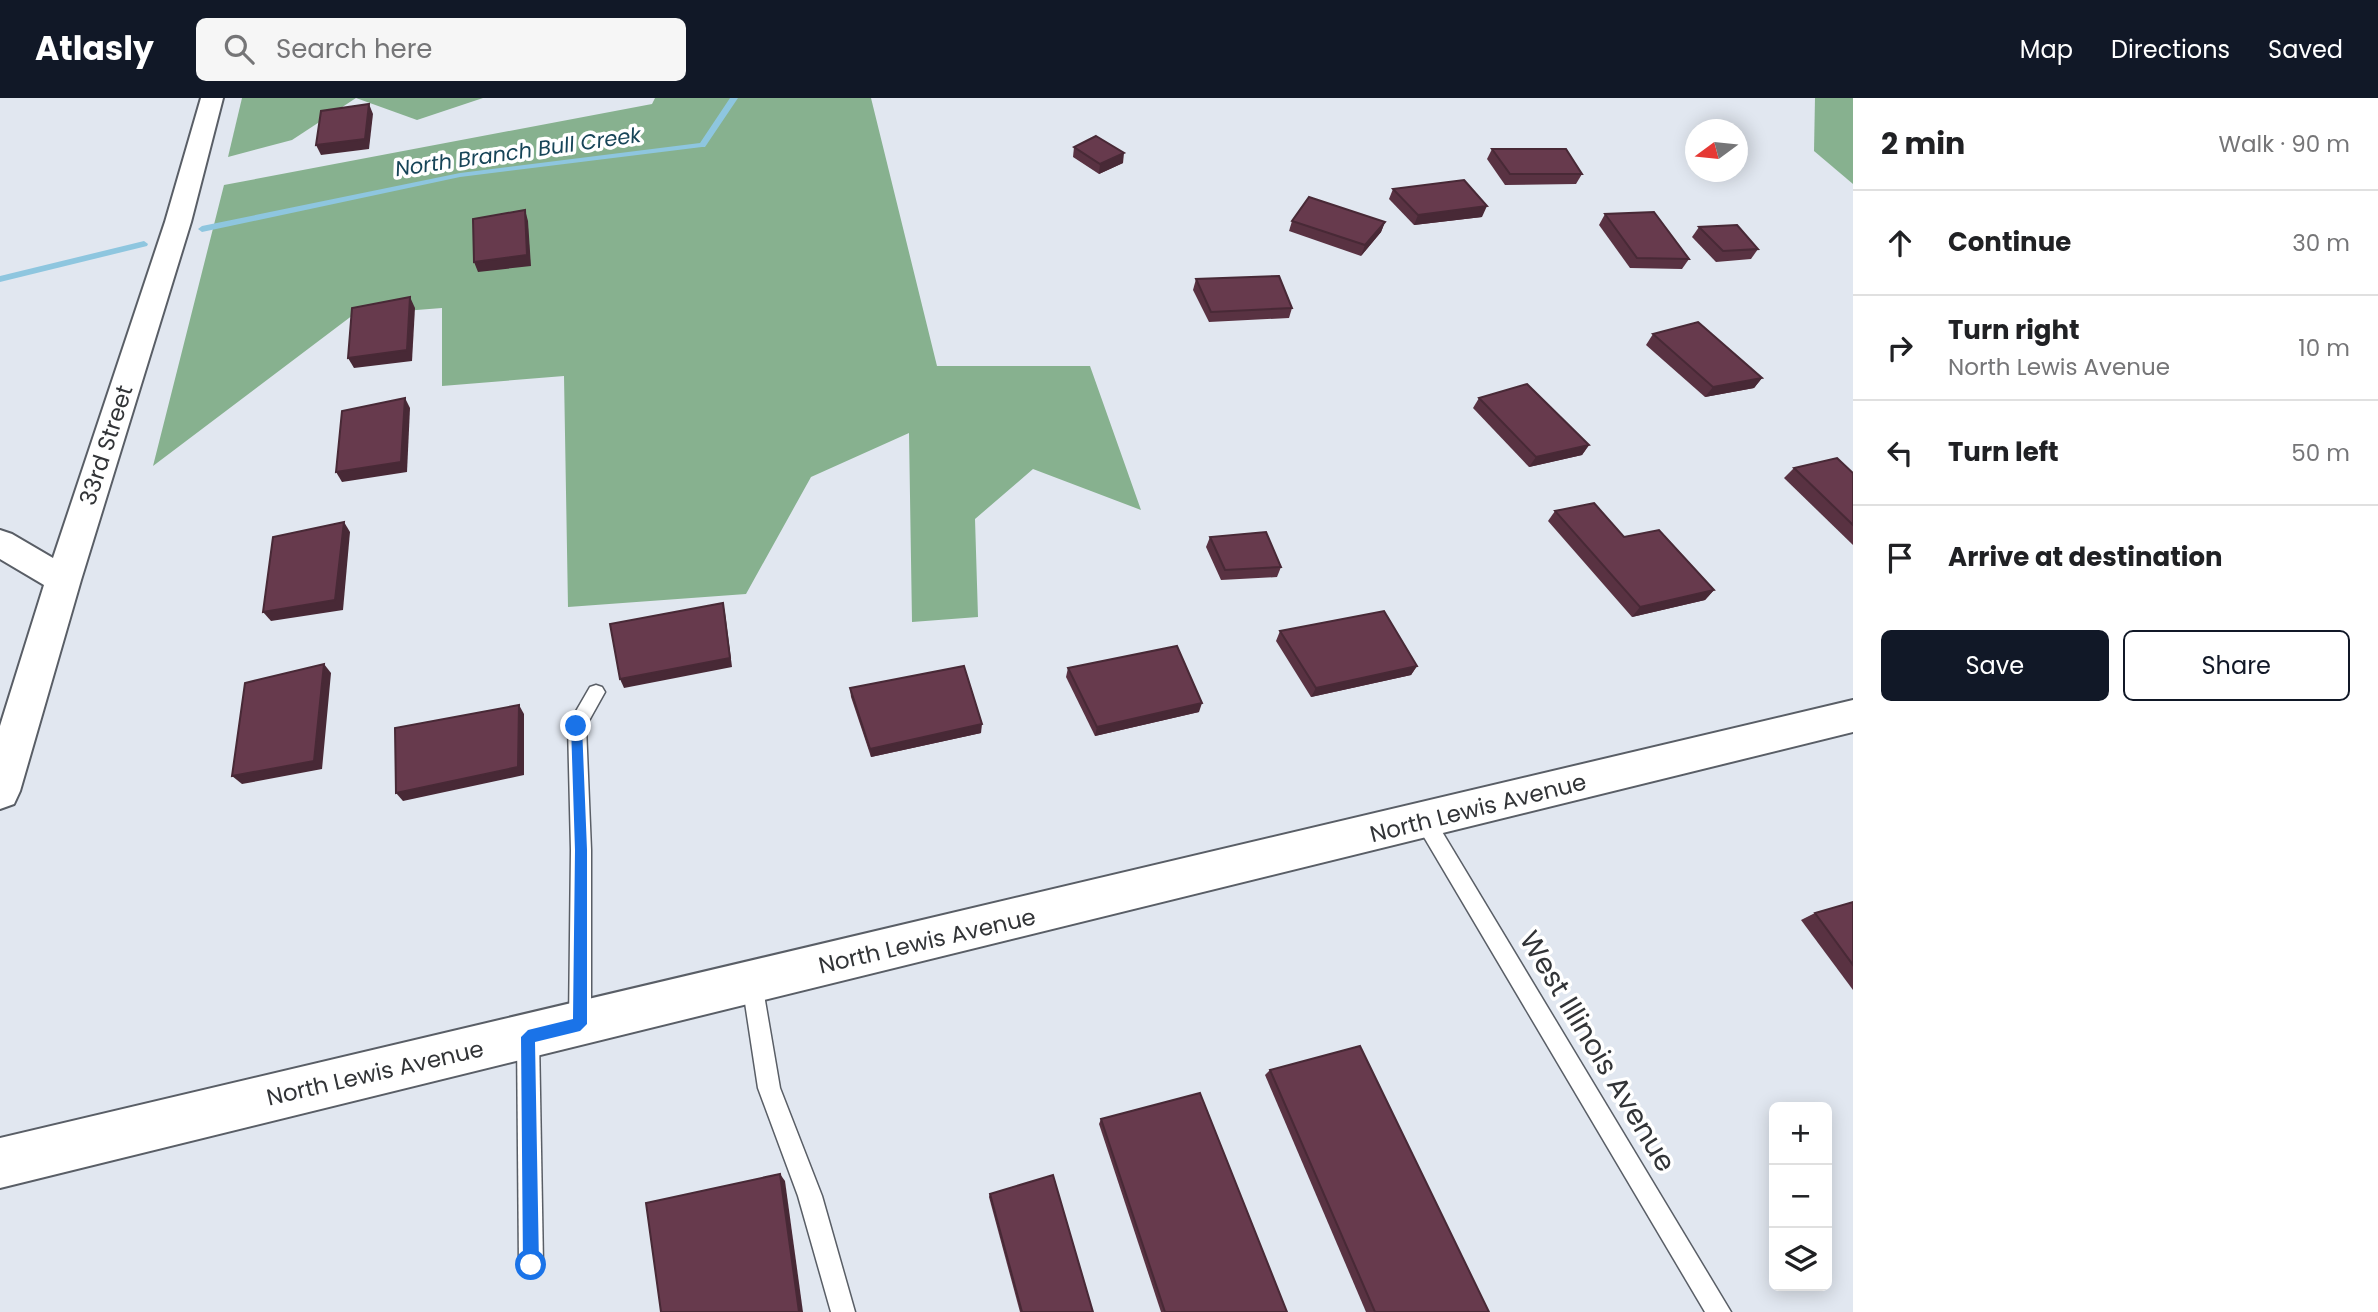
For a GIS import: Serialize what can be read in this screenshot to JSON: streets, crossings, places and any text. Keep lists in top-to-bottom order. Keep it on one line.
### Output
{"streets":{"main road":["33rd Street","North Lewis Avenue"],"lane":["West Illinois Avenue"]},"crossings":[["North Lewis Avenue","West Illinois Avenue"]],"water":["North Branch Bull Creek"],"north":"left","page":{"header":"Atlasly","search":"Search here","nav":["Map","Directions","Saved"],"heading":["2 min","Walk · 90 m"],"list":[["Continue","30 m"],["Turn right","North Lewis Avenue","10 m"],["Turn left","50 m"],"Arrive at destination"],"buttons":["Save","Share"],"map_buttons":["+","−"]}}
